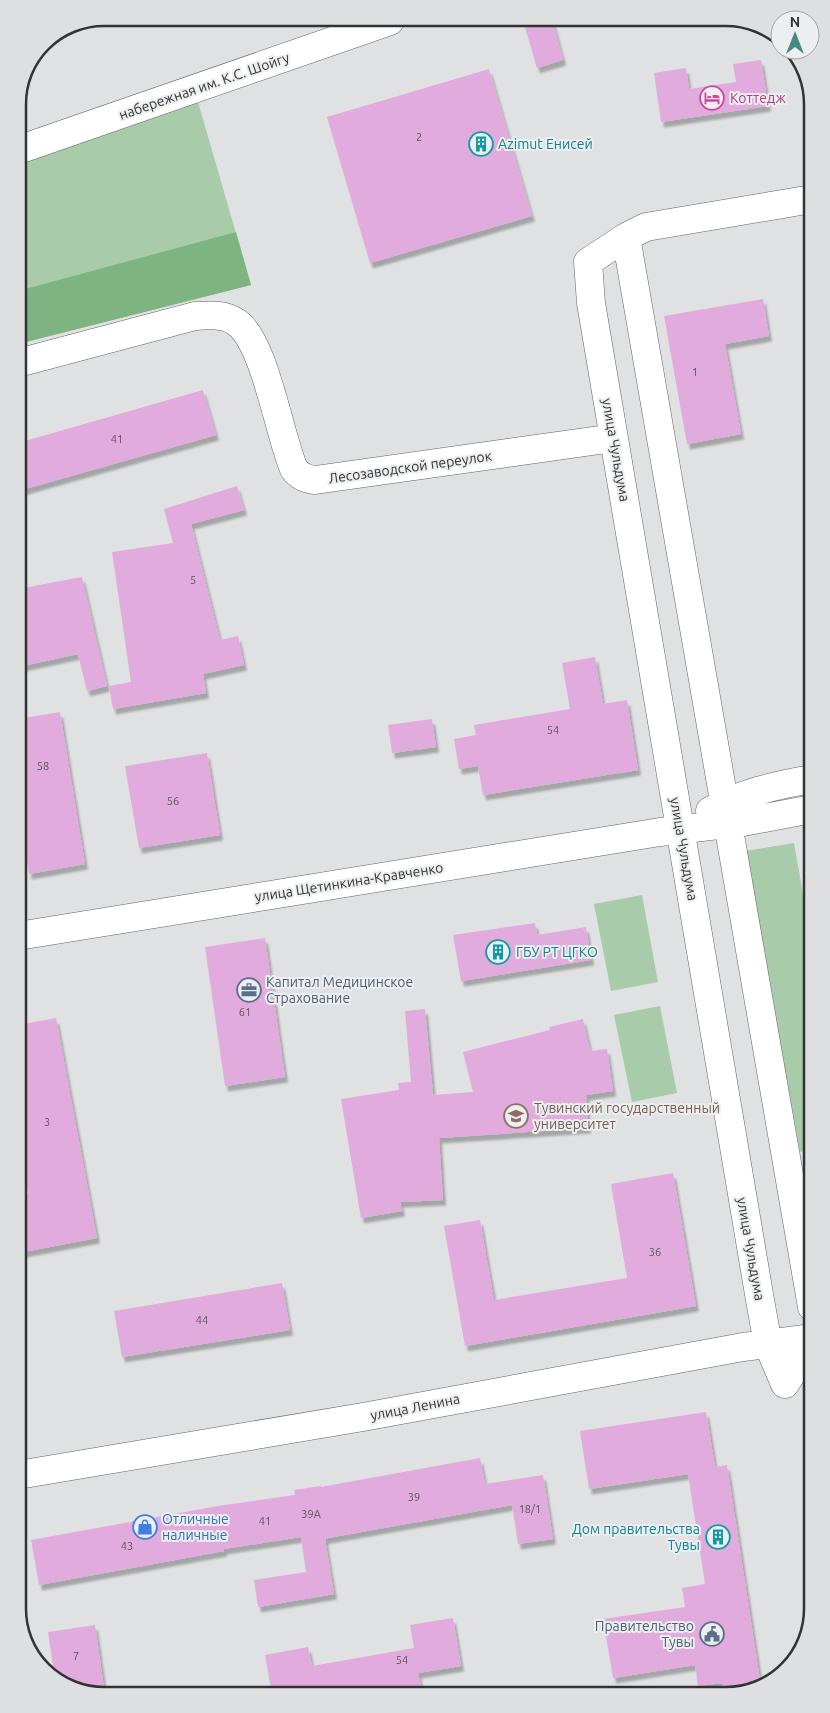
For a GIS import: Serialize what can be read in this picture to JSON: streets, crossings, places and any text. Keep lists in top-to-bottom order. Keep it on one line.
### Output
{"streets":{"street":["набережная им. К.С. Шойгу","улица Чульдума","Лесозаводской переулок","улица Щетинкина-Кравченко","улица Ленина"]},"crossings":[["улица Чульдума","Лесозаводской переулок"],["улица Чульдума","улица Щетинкина-Кравченко"],["улица Чульдума","улица Ленина"]],"places":{"hotel":["Коттедж"],"building":["Azimut Енисей","ГБУ РТ ЦГКО","Дом правительства Тувы"],"office":["Капитал Медицинское Страхование"],"school or university":["Тувинский государственный университет"],"shop":["Отличные наличные"],"public building":["Правительство Тувы"]},"house_numbers":["2","1","41","5","54","58","56","61","3","36","44","39","18/1","39А","41","43","7","54"],"north":"top"}
